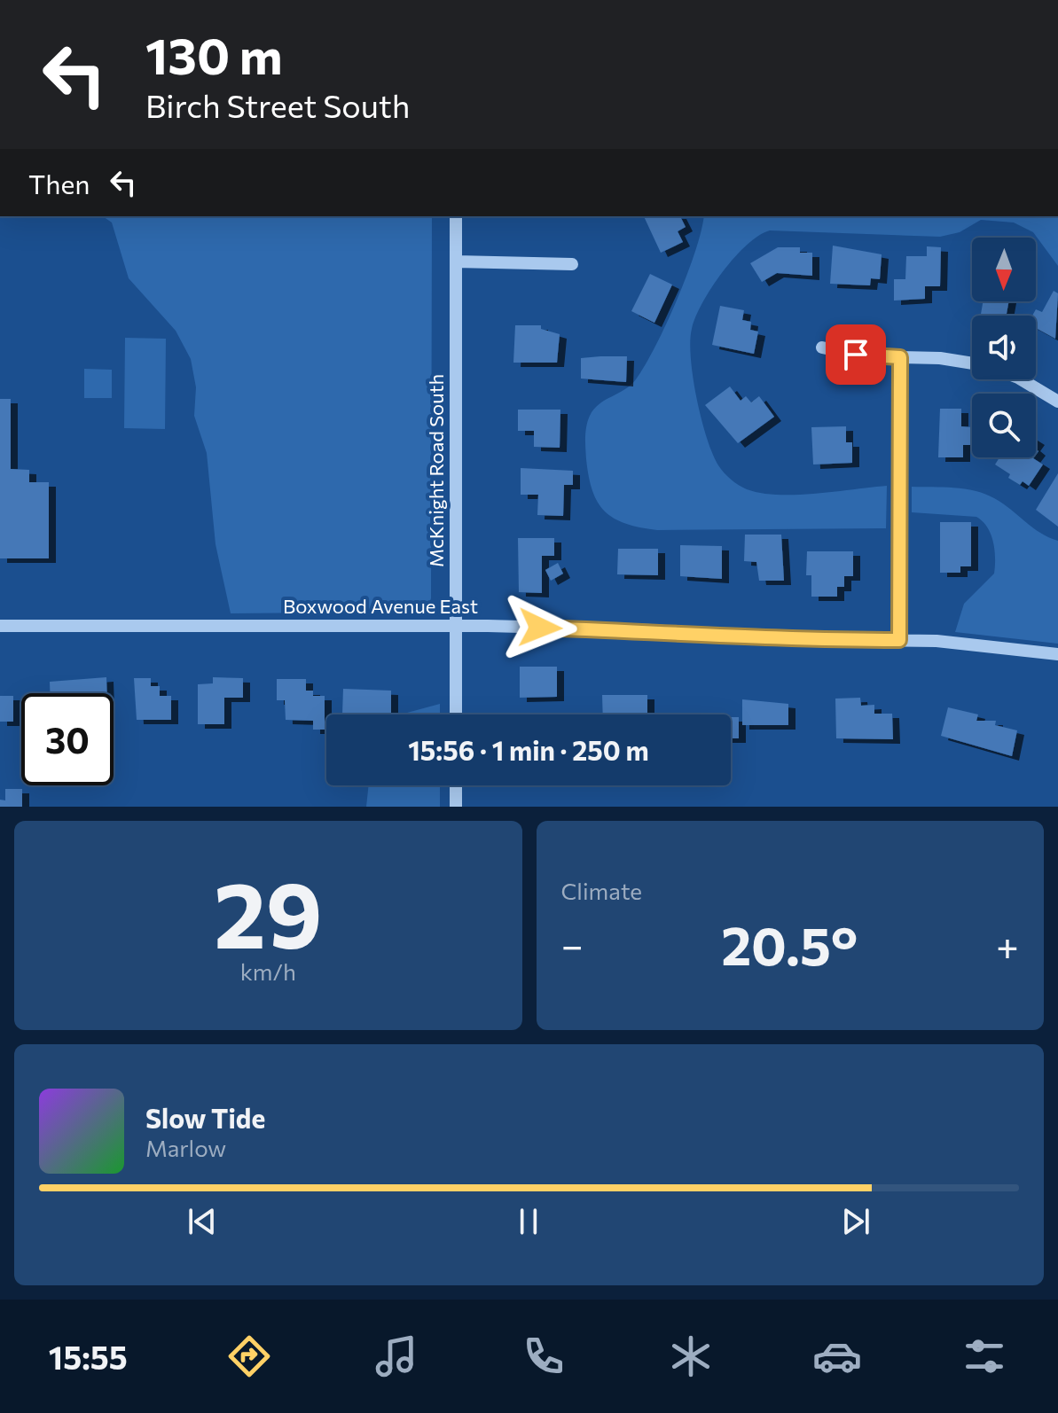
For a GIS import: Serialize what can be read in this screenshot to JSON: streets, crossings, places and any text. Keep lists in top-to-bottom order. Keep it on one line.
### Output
{"streets":{"street":["McKnight Road South","Boxwood Avenue East"]},"crossings":[["McKnight Road South","Boxwood Avenue East"]],"north":"bottom","page":{"turn":["130 m","Birch Street South"],"then":"Then","limit":"30","trip":"15:56 · 1 min · 250 m","tile":[["29","km/h"],"Climate"],"heat":["−","20.5°","+"],"song":["Slow Tide","Marlow"],"tabs":"15:55"}}
